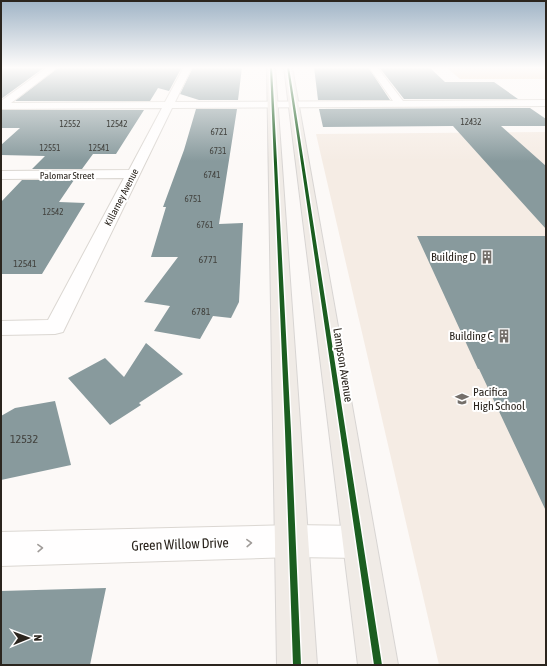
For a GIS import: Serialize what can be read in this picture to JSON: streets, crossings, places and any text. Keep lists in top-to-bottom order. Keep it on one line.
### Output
{"streets":{"main road":["Lampson Avenue"],"street":["Palomar Street","Killarney Avenue","Green Willow Drive"]},"crossings":[["Palomar Street","Killarney Avenue"],["Lampson Avenue","Green Willow Drive"]],"one_way":["Green Willow Drive"],"places":{"building":["Building D","Building C"],"school or university":["Pacifica High School"]},"house_numbers":["12432","12552","12542","6721","12551","12541","6731","6741","6751","12542","6761","6771","12541","6781","12532"],"north":"right"}
